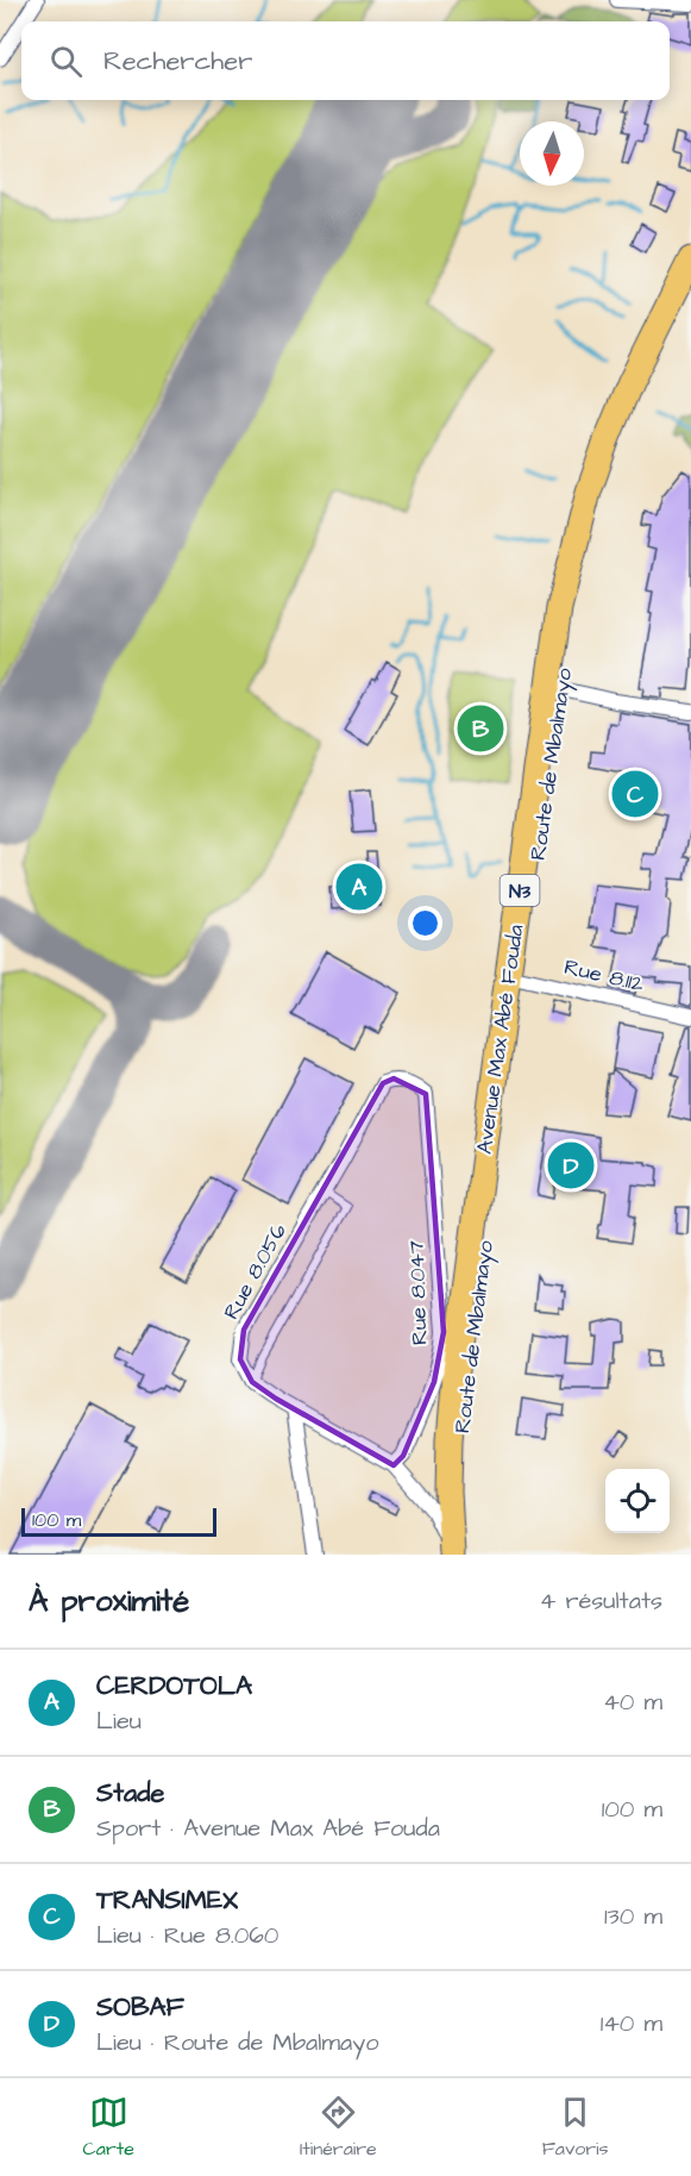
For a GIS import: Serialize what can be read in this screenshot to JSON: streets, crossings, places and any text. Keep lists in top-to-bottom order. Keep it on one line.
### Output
{"streets":{"highway":["Route de Mbalmayo","N3","Avenue Max Abé Fouda"],"street":["Rue 8.112","Rue 8.056","Rue 8.047"]},"crossings":[["Route de Mbalmayo","Rue 8.112"],["Route de Mbalmayo","Avenue Max Abé Fouda"],["Rue 8.112","Avenue Max Abé Fouda"],["Rue 8.056","Rue 8.047"]],"scale_bar":"100 m","north":"bottom","page":{"search":"Rechercher","pins":["B","C","A","D"],"scale":"100 m","heading":["À proximité","4 résultats"],"list":[{"mark":"A","name":"CERDOTOLA","note":"Lieu","value":"40 m"},{"mark":"B","name":"Stade","note":"Sport · Avenue Max Abé Fouda","value":"100 m"},{"mark":"C","name":"TRANSIMEX","note":"Lieu · Rue 8.060","value":"130 m"},{"mark":"D","name":"SOBAF","note":"Lieu · Route de Mbalmayo","value":"140 m"}],"nav":["Carte","Itinéraire","Favoris"]}}
